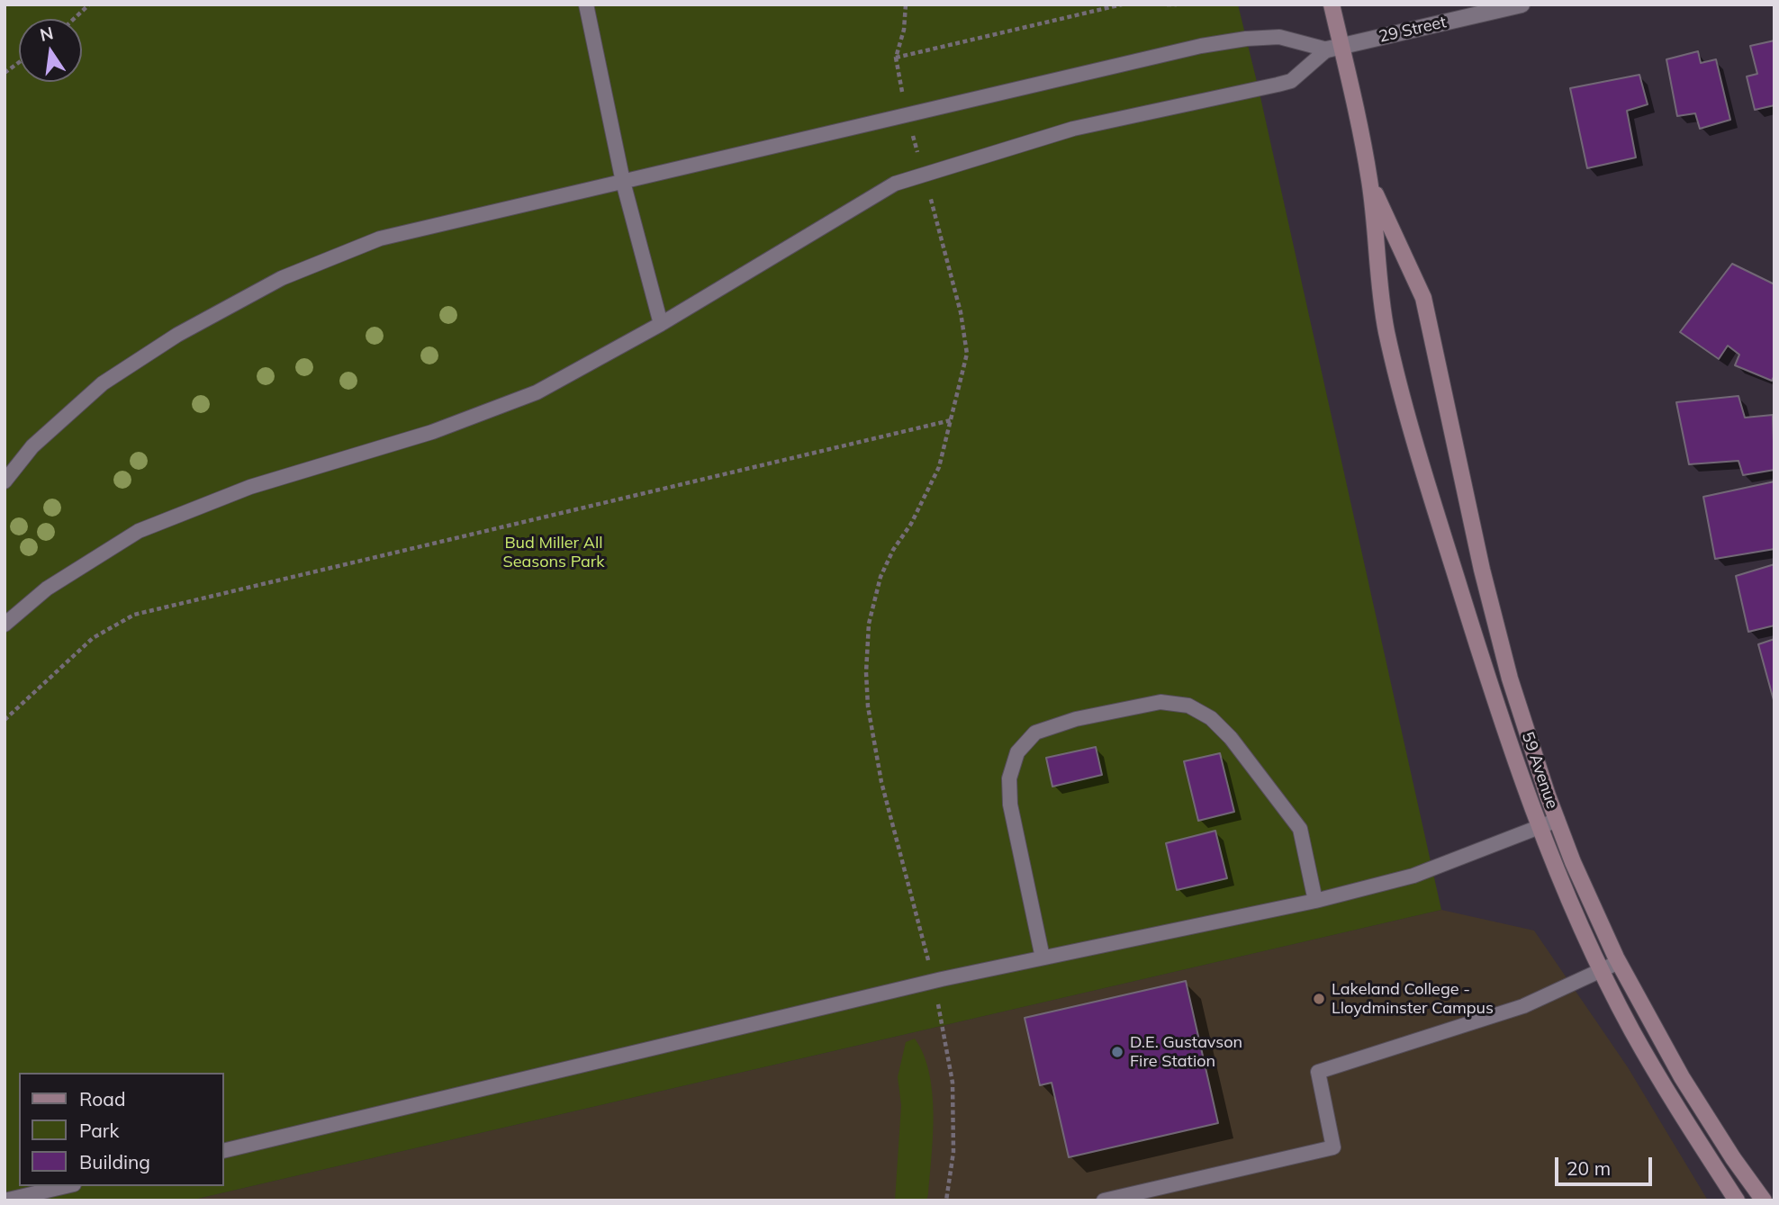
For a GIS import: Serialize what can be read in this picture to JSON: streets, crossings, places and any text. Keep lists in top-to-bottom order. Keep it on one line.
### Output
{"streets":{"main road":["59 Avenue"],"street":["29 Street"]},"parks":["Bud Miller All Seasons Park"],"places":["Lakeland College - Lloydminster Campus","D.E. Gustavson Fire Station"],"legend":["Road","Park","Building"],"scale_bar":"20 m","north":"top"}
